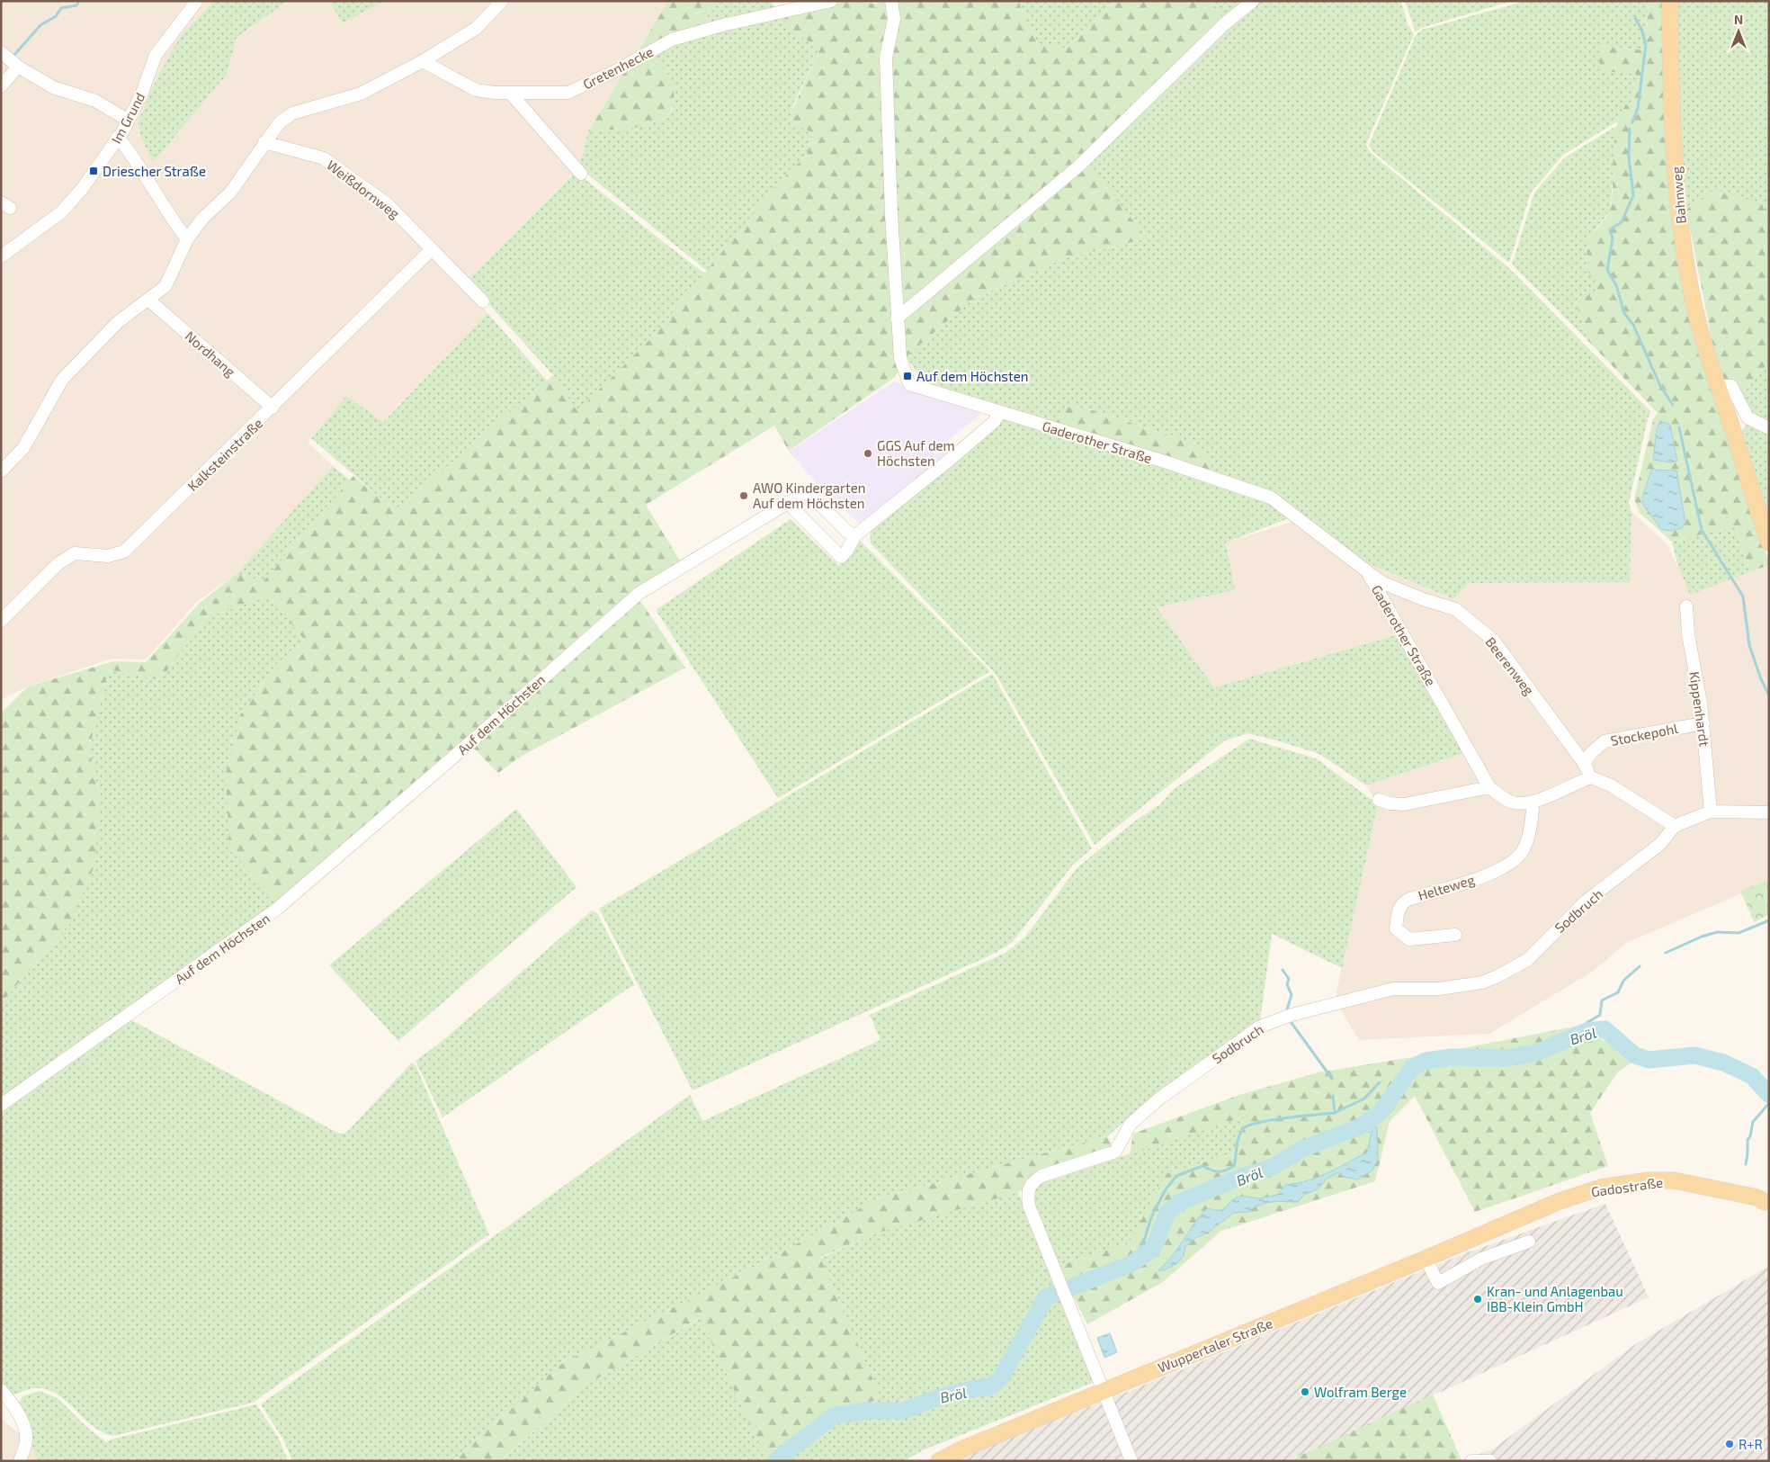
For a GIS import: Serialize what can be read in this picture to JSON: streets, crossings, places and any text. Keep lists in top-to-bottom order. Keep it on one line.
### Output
{"streets":{"main road":["Bahnweg","Gadostraße","Wuppertaler Straße"],"street":["Gretenhecke","Im Grund","Weißdornweg","Nordhang","Gaderother Straße","Kalksteinstraße","Beerenweg","Kippenhardt","Auf dem Höchsten","Stockepohl","Helteweg","Sodbruch"]},"crossings":[["Weißdornweg","Kalksteinstraße"],["Nordhang","Kalksteinstraße"],["Gaderother Straße","Beerenweg"],["Gaderother Straße","Helteweg"],["Beerenweg","Stockepohl"],["Kippenhardt","Stockepohl"],["Sodbruch","Wuppertaler Straße"],["Gadostraße","Wuppertaler Straße"]],"water":["Bröl"],"places":{"transit":["Driescher Straße","Auf dem Höchsten"],"other":["GGS Auf dem Höchsten","AWO Kindergarten Auf dem Höchsten","Kran- und Anlagenbau IBB-Klein GmbH","Wolfram Berge","R+R"]},"north":"top"}
